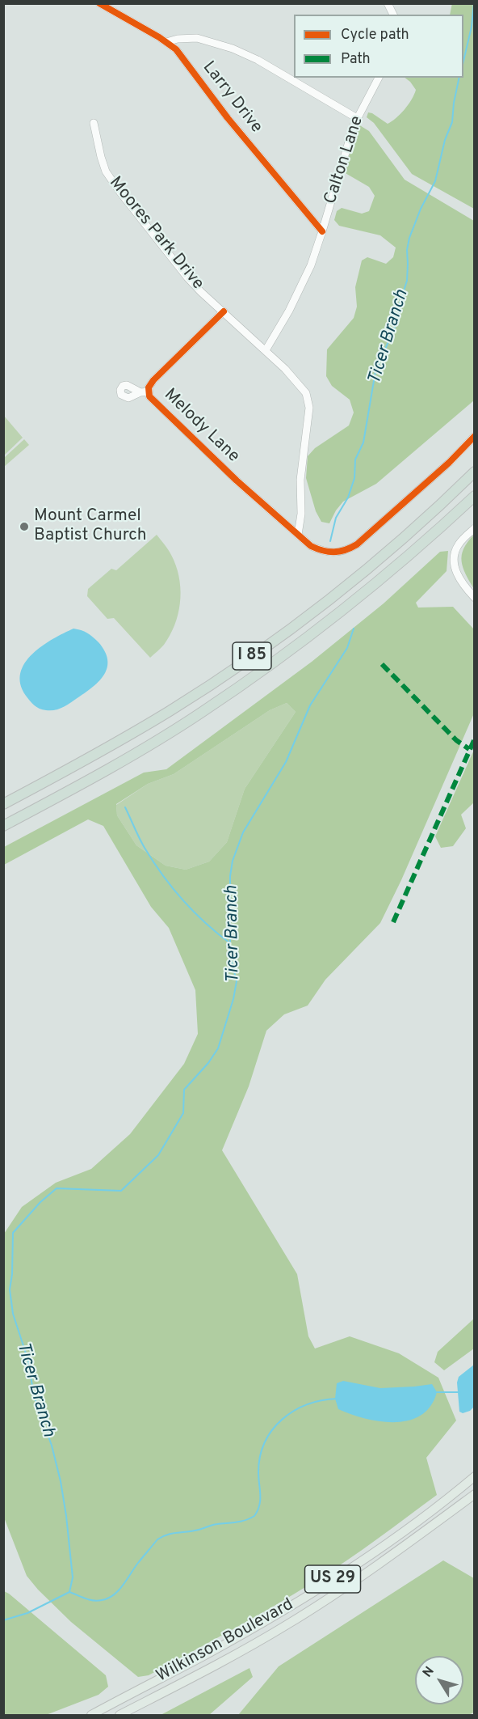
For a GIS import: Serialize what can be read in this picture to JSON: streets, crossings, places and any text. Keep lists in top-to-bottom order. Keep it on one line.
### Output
{"streets":{"highway":["I 85"],"main road":["US 29","Wilkinson Boulevard"],"street":["Larry Drive","Calton Lane","Moores Park Drive","Melody Lane"]},"crossings":[["Larry Drive","Calton Lane"],["Calton Lane","Moores Park Drive"],["Moores Park Drive","Melody Lane"]],"water":["Ticer Branch"],"places":["Mount Carmel Baptist Church"],"legend":["Cycle path","Path"],"north":"top left"}
